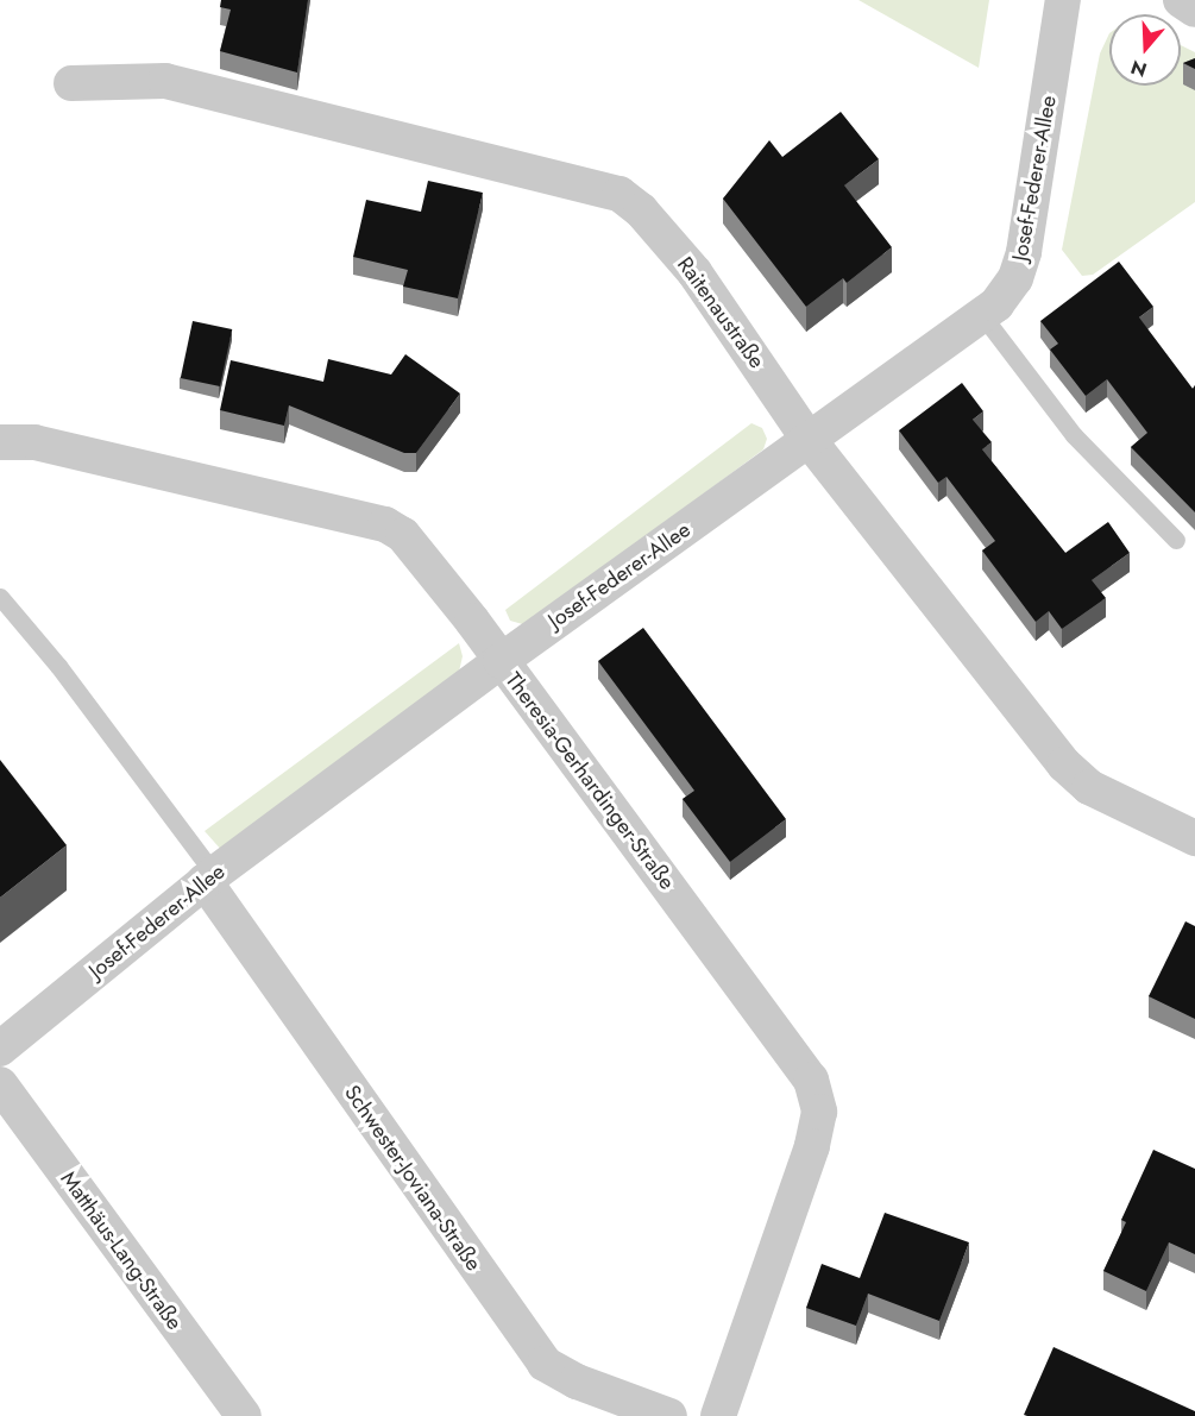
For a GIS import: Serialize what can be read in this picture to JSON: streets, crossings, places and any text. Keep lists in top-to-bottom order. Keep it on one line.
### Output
{"streets":{"street":["Josef-Federer-Allee","Raitenaustraße","Theresia-Gerhardinger-Straße","Schwester-Joviana-Straße","Matthäus-Lang-Straße"]},"crossings":[["Josef-Federer-Allee","Raitenaustraße"],["Josef-Federer-Allee","Theresia-Gerhardinger-Straße"],["Josef-Federer-Allee","Schwester-Joviana-Straße"]],"north":"bottom"}
